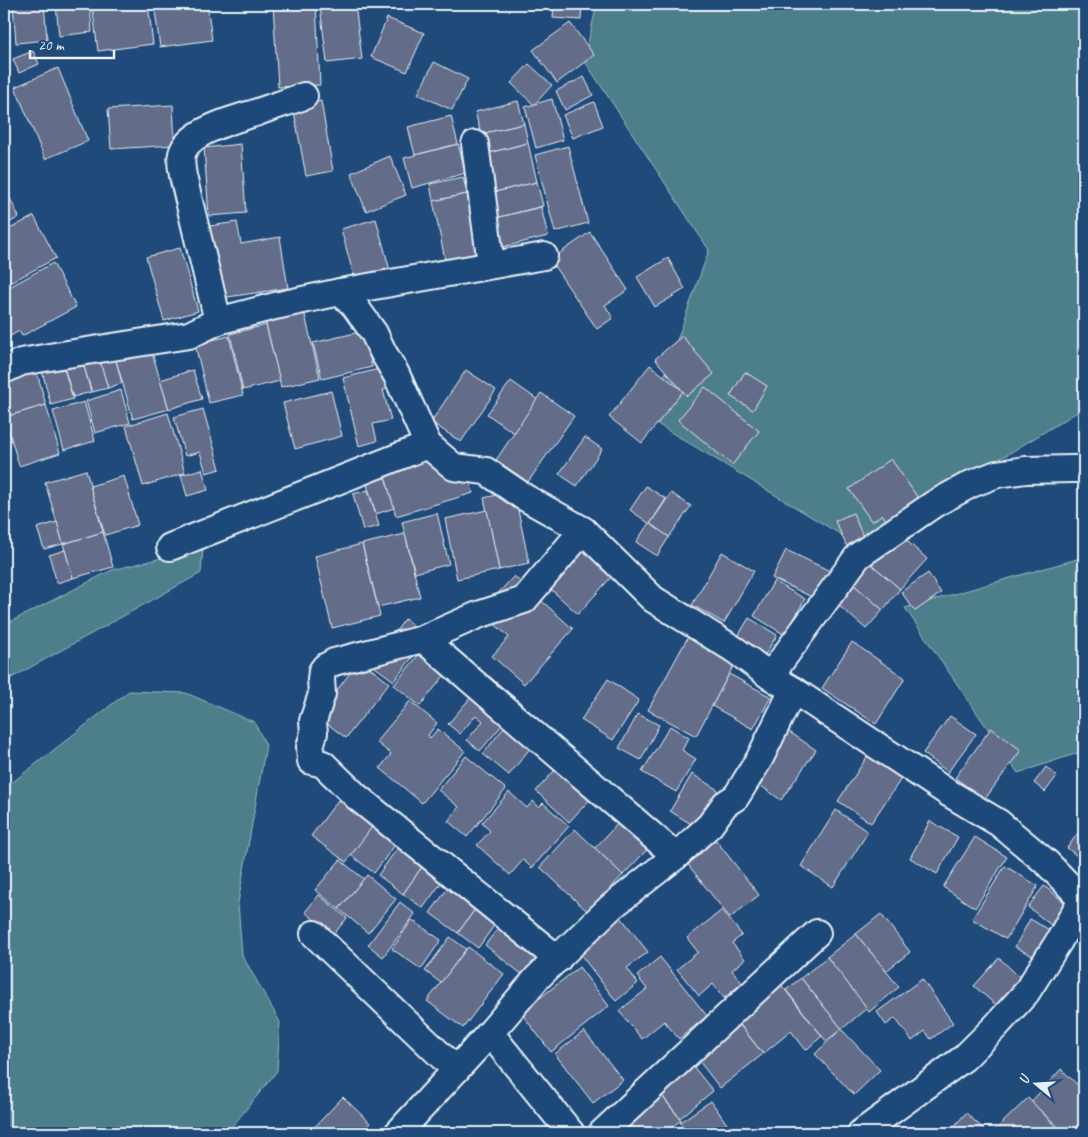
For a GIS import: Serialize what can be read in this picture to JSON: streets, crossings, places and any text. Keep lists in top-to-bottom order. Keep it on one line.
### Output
{"scale_bar":"20 m","north":"left"}
